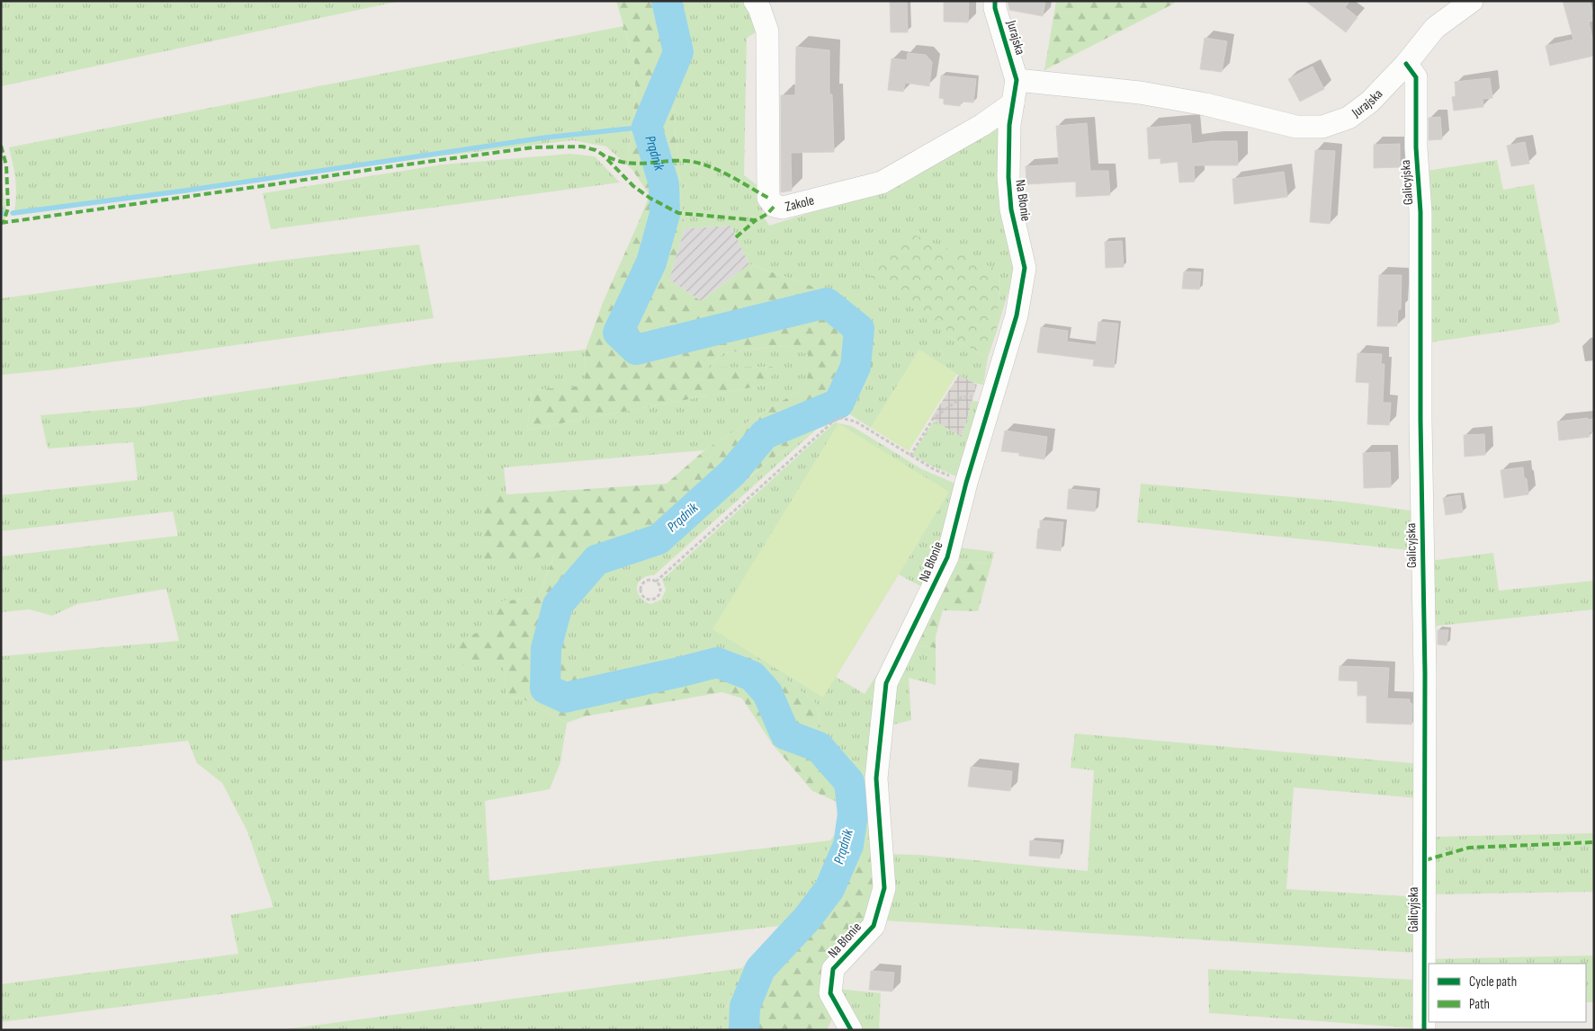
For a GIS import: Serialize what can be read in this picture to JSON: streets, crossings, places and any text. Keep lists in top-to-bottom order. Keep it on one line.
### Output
{"streets":{"street":["Jurajska","Galicyjska","Na Błonie","Zakole"]},"crossings":[["Jurajska","Galicyjska"],["Jurajska","Na Błonie"],["Na Błonie","Zakole"]],"water":["Prądnik"],"legend":["Cycle path","Path"]}
